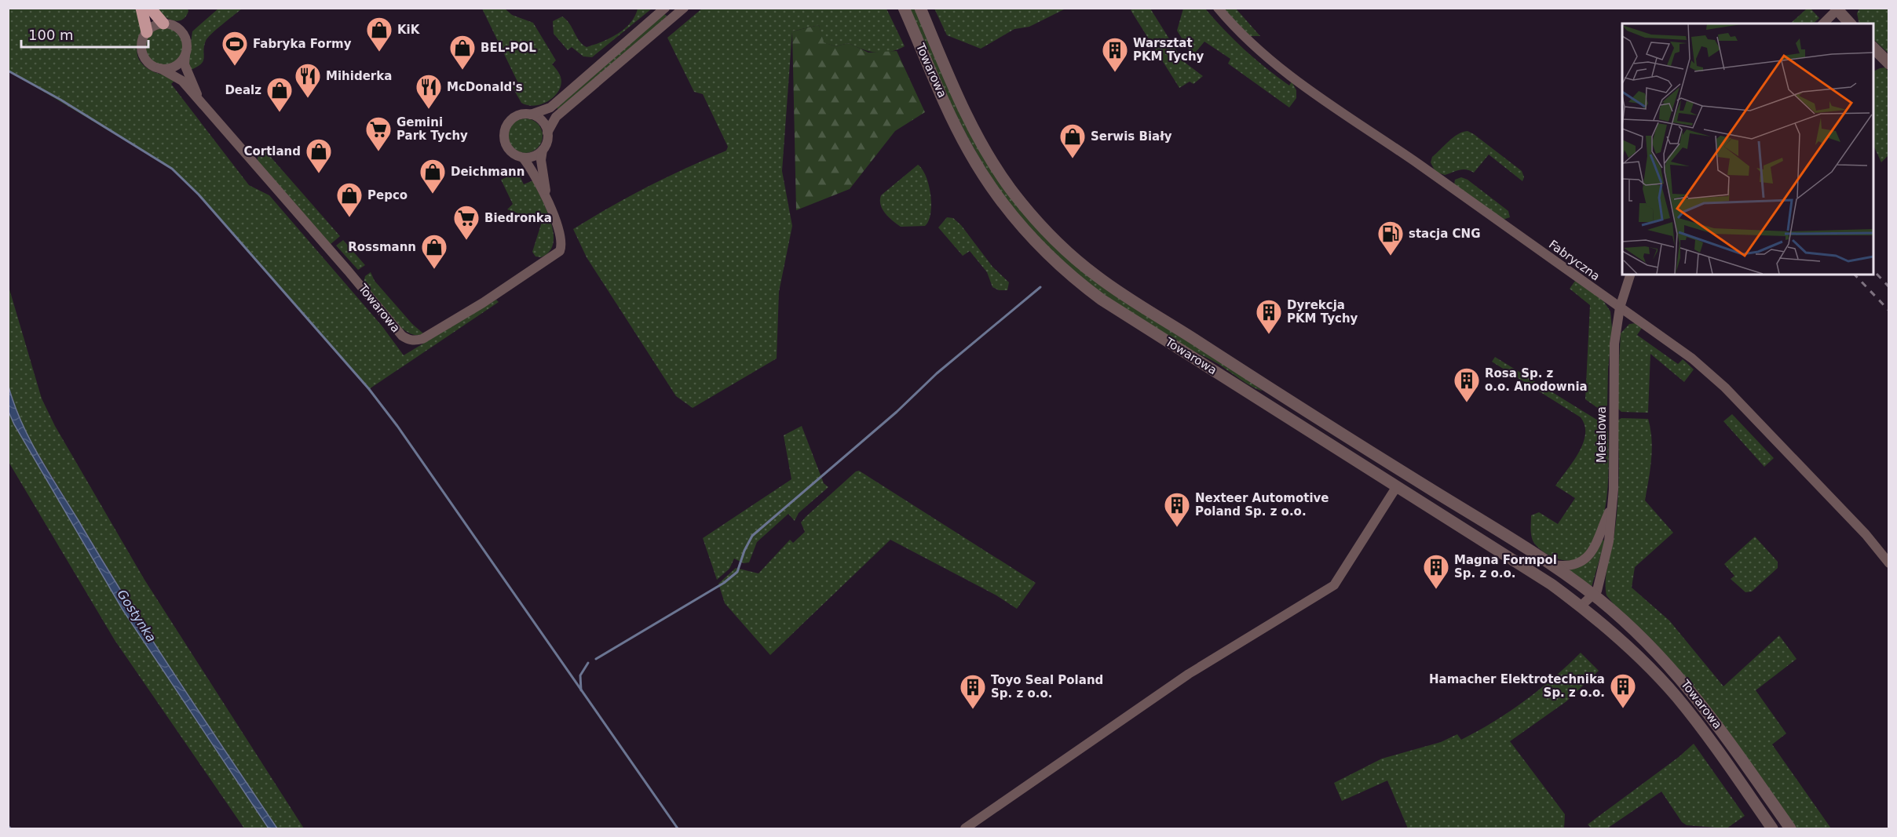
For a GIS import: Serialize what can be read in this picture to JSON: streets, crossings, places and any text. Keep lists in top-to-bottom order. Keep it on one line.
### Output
{"streets":{"street":["Towarowa","Fabryczna","Metalowa"]},"crossings":[["Towarowa","Metalowa"],["Fabryczna","Metalowa"]],"water":["Gostynka"],"places":{"shop":["KiK","BEL-POL","Dealz","Serwis Biały","Cortland","Deichmann","Pepco","Rossmann"],"sports":["Fabryka Formy"],"building":["Warsztat PKM Tychy","Dyrekcja PKM Tychy","Rosa Sp. z o.o. Anodownia","Nexteer Automotive Poland Sp. z o.o.","Magna Formpol Sp. z o.o.","Hamacher Elektrotechnika Sp. z o.o.","Toyo Seal Poland Sp. z o.o."],"restaurant":["Mihiderka","McDonald's"],"supermarket":["Gemini Park Tychy","Biedronka"],"fuel station":["stacja CNG"]},"scale_bar":"100 m"}
